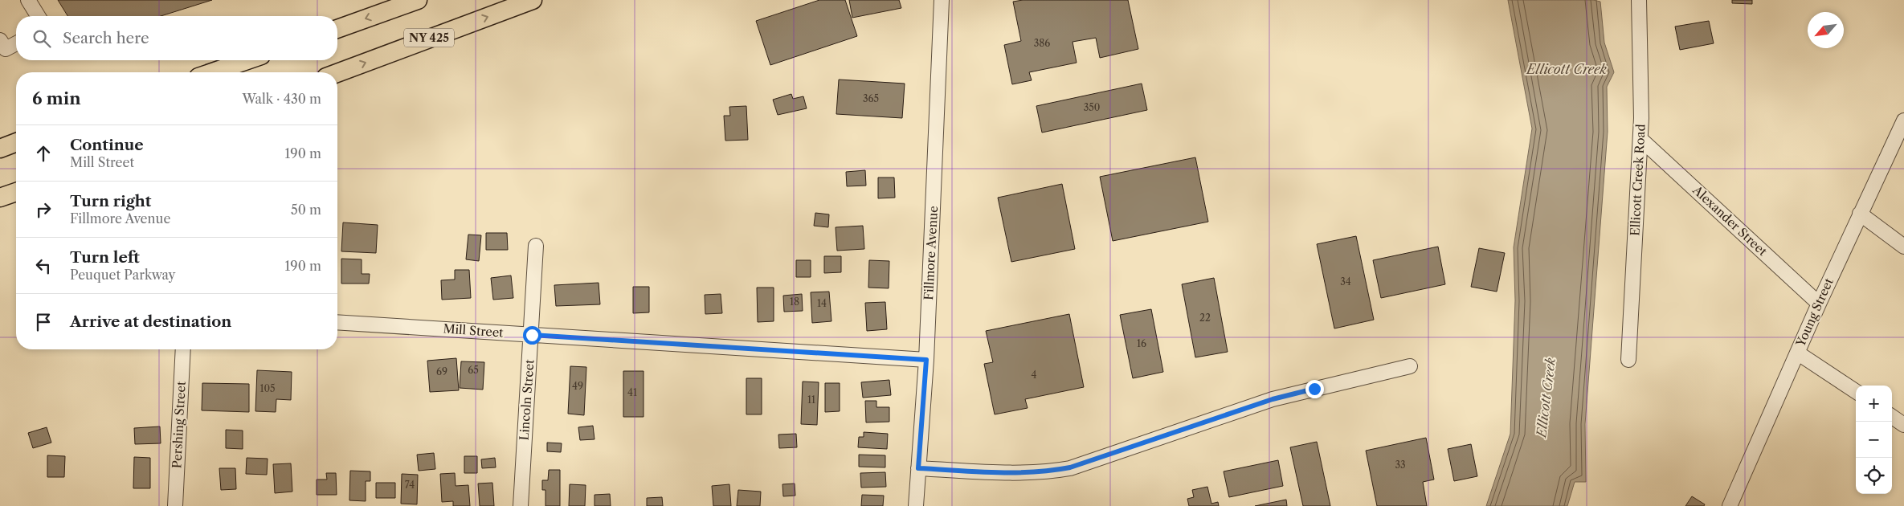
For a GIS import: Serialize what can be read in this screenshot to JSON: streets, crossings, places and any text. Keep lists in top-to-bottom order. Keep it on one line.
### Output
{"streets":{"main road":["NY 425"],"street":["Ellicott Creek Road","Alexander Street","Fillmore Avenue","Young Street","Mill Street","Lincoln Street","Pershing Street"]},"crossings":[["Ellicott Creek Road","Alexander Street"],["Alexander Street","Young Street"],["Fillmore Avenue","Mill Street"],["Mill Street","Lincoln Street"]],"water":["Ellicott Creek"],"house_numbers":["386","365","350","34","18","14","22","16","65","69","4","49","105","41","11","33","74"],"north":"bottom left","page":{"search":"Search here","heading":["6 min","Walk · 430 m"],"list":[["Continue","Mill Street","190 m"],["Turn right","Fillmore Avenue","50 m"],["Turn left","Peuquet Parkway","190 m"],"Arrive at destination"],"map_buttons":["+","−"]}}
